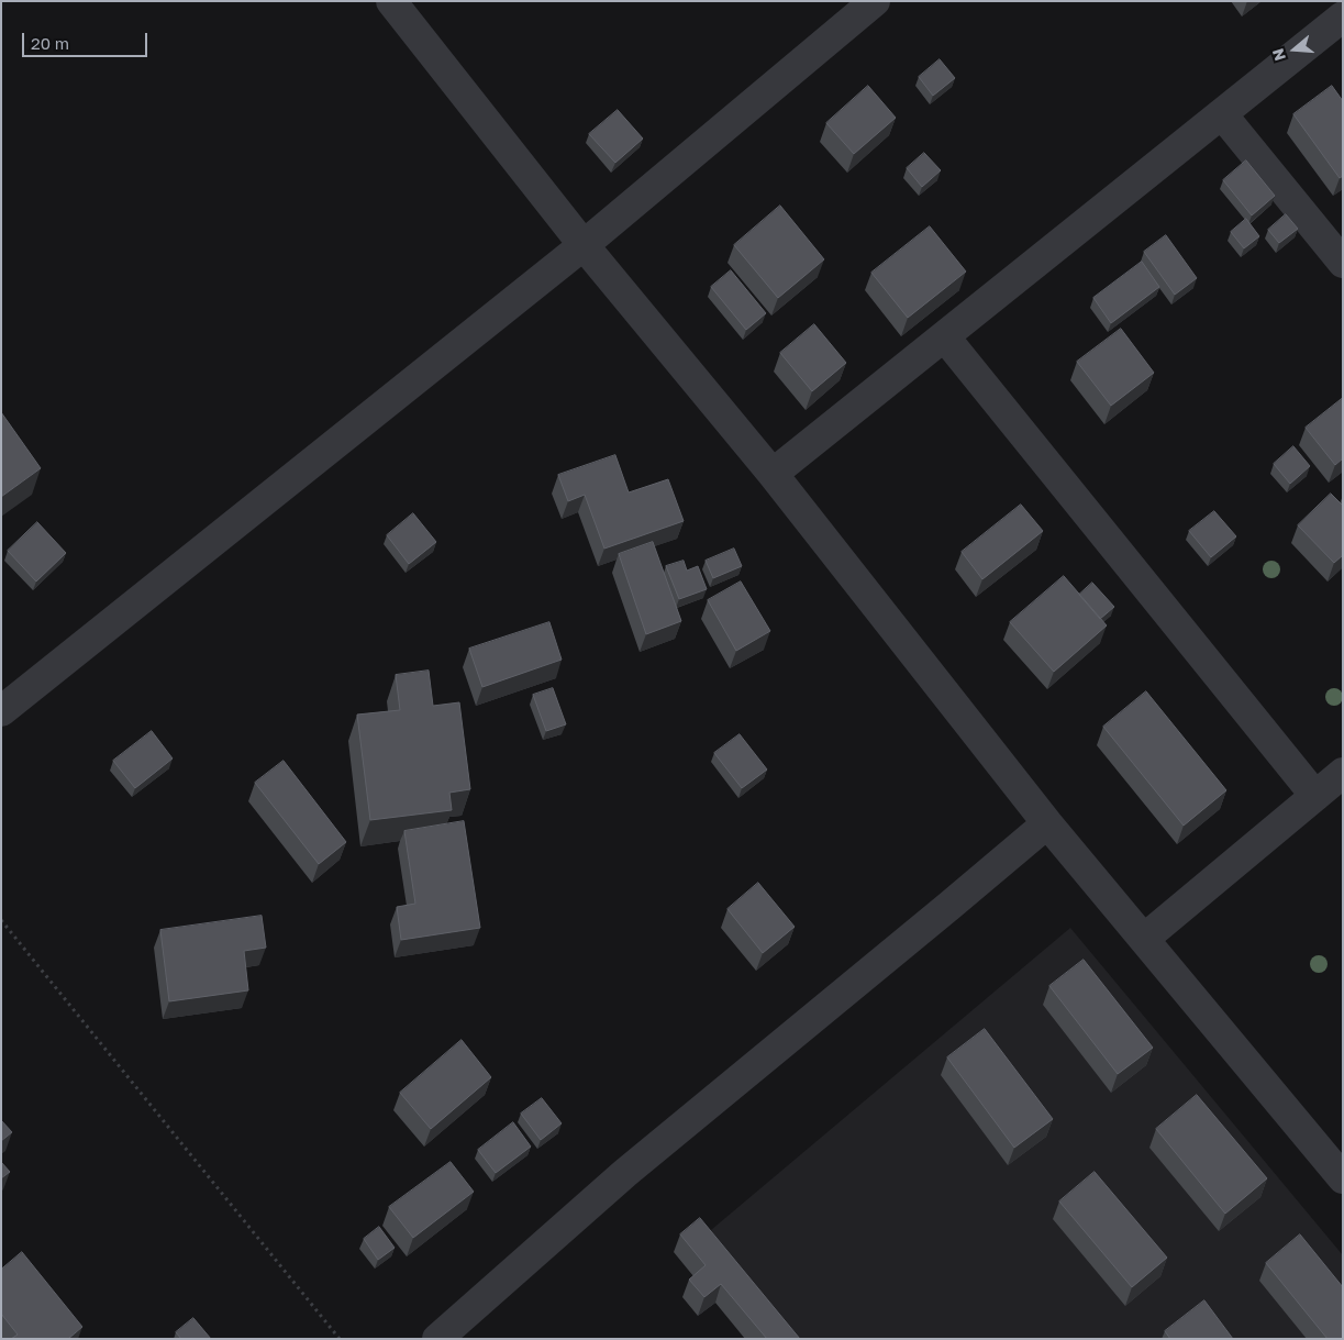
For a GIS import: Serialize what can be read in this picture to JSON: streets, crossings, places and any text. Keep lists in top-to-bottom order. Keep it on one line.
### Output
{"scale_bar":"20 m","north":"left"}
